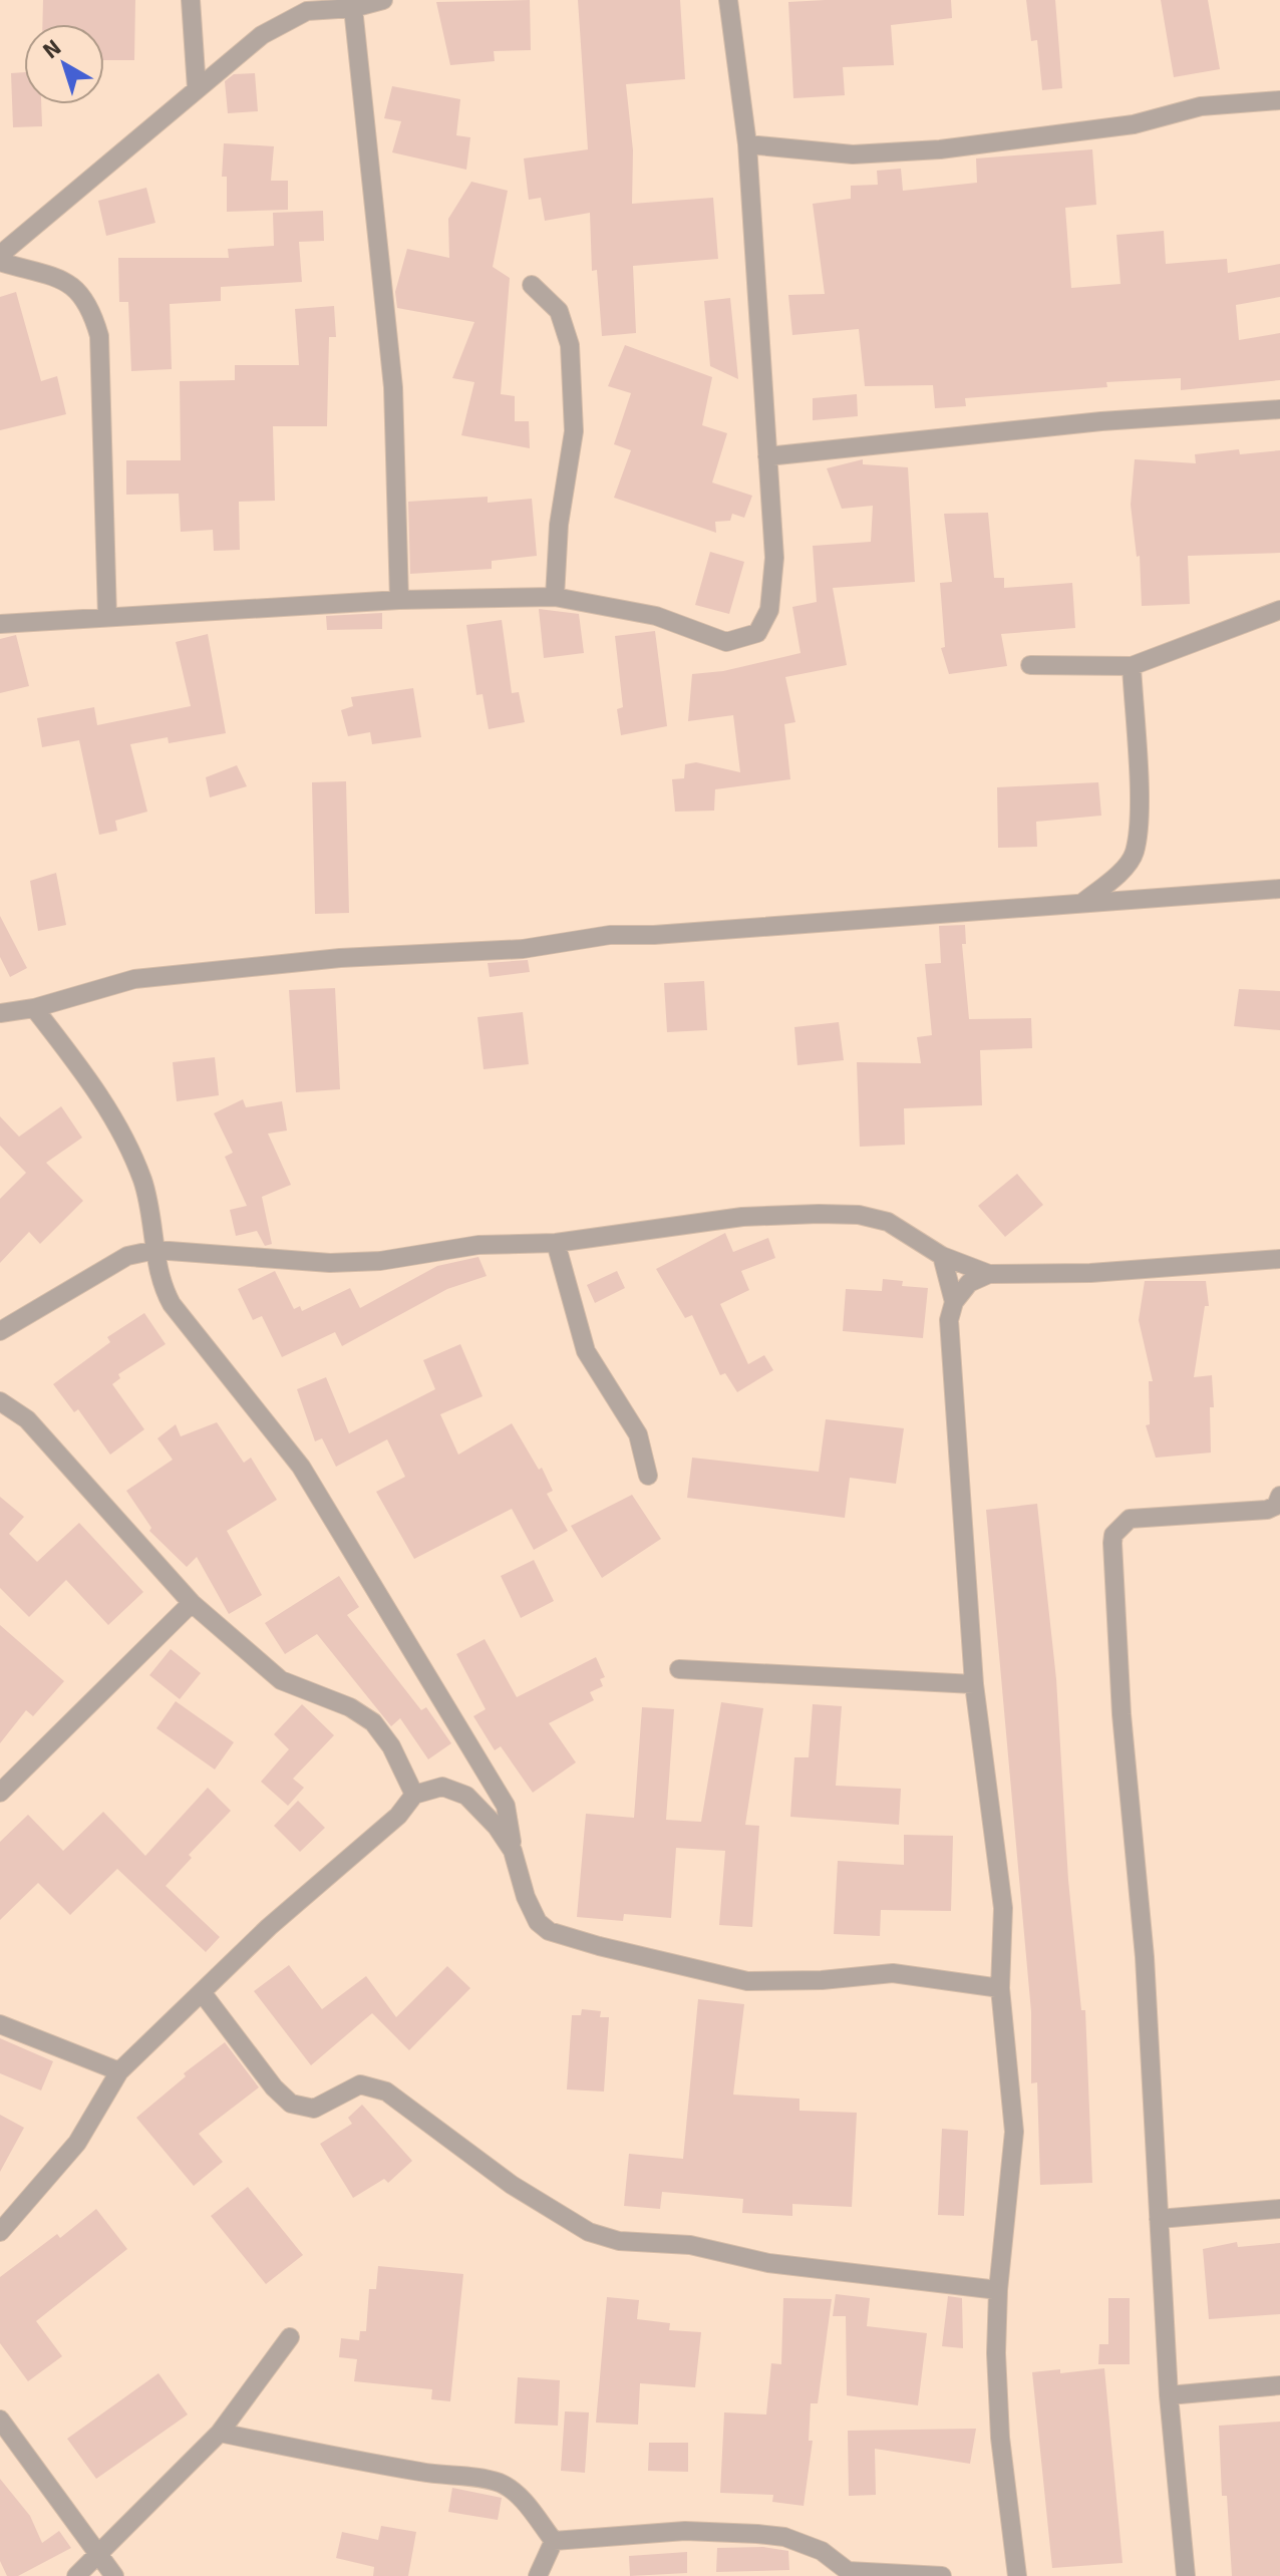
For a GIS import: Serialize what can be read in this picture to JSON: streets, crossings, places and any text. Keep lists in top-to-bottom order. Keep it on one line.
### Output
{"north":"top left"}
